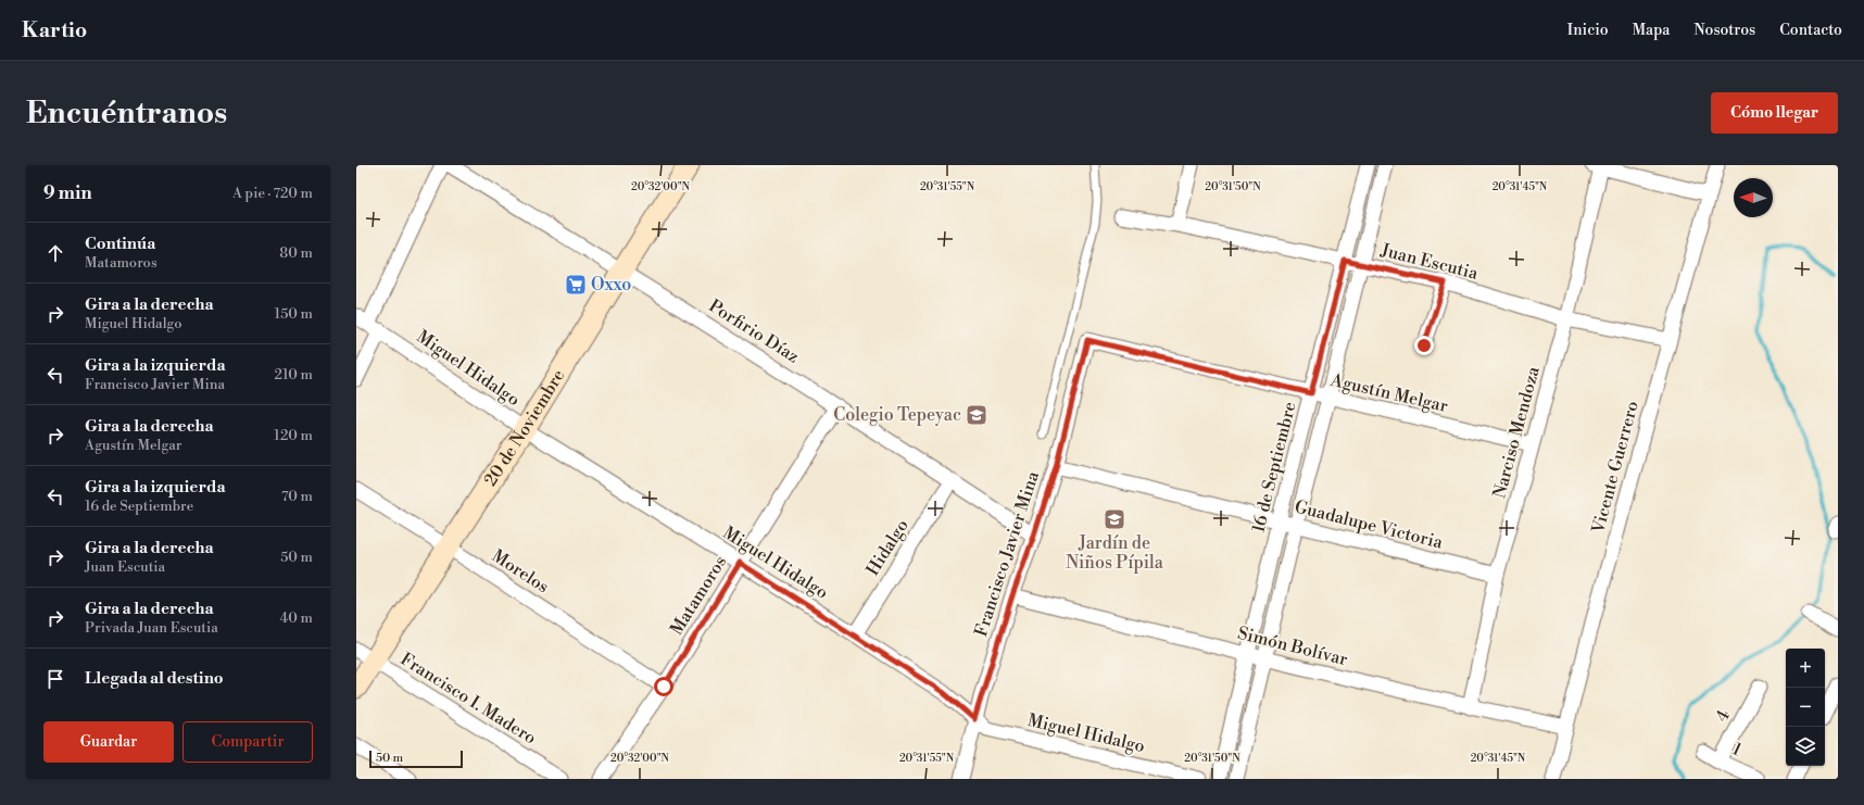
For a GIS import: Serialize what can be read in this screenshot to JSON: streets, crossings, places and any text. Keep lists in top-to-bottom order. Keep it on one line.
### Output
{"streets":{"main road":["20 de Noviembre"],"street":["Juan Escutia","Porfirio Díaz","Miguel Hidalgo","Agustín Melgar","Narciso Mendoza","16 de Septiembre","Vicente Guerrero","Guadalupe Victoria","Hidalgo","Francisco Javier Mina","Morelos","Matamoros","Simón Bolívar","Francisco I. Madero","4","1"]},"crossings":[["Juan Escutia","Narciso Mendoza"],["Juan Escutia","16 de Septiembre"],["Juan Escutia","Vicente Guerrero"],["Porfirio Díaz","20 de Noviembre"],["Porfirio Díaz","Hidalgo"],["Porfirio Díaz","Francisco Javier Mina"],["Porfirio Díaz","Matamoros"],["Miguel Hidalgo","20 de Noviembre"],["Miguel Hidalgo","Hidalgo"],["Miguel Hidalgo","Francisco Javier Mina"],["Miguel Hidalgo","Matamoros"],["Agustín Melgar","Narciso Mendoza"],["Agustín Melgar","16 de Septiembre"],["Agustín Melgar","Francisco Javier Mina"],["20 de Noviembre","Morelos"],["20 de Noviembre","Francisco I. Madero"],["Narciso Mendoza","Guadalupe Victoria"],["Narciso Mendoza","Simón Bolívar"],["16 de Septiembre","Guadalupe Victoria"],["16 de Septiembre","Simón Bolívar"],["Vicente Guerrero","Simón Bolívar"],["Guadalupe Victoria","Francisco Javier Mina"],["Francisco Javier Mina","Simón Bolívar"],["Morelos","Matamoros"],["4","1"]],"places":{"supermarket":["Oxxo"],"school or university":["Colegio Tepeyac","Jardín de Niños Pípila"]},"scale_bar":"50 m","north":"left","page":{"header":"Kartio","nav":["Inicio","Mapa","Nosotros","Contacto"],"buttons":["Cómo llegar",["Guardar","Compartir"]],"title":"Encuéntranos","heading":["9 min","A pie · 720 m"],"list":[["Continúa","Matamoros","80 m"],["Gira a la derecha","Miguel Hidalgo","150 m"],["Gira a la izquierda","Francisco Javier Mina","210 m"],["Gira a la derecha","Agustín Melgar","120 m"],["Gira a la izquierda","16 de Septiembre","70 m"],["Gira a la derecha","Juan Escutia","50 m"],["Gira a la derecha","Privada Juan Escutia","40 m"],"Llegada al destino"],"map_buttons":["+","−"],"scale":"50 m"},"coordinates":["20°32'00\"N","20°31'55\"N","20°31'50\"N","20°31'45\"N"]}
